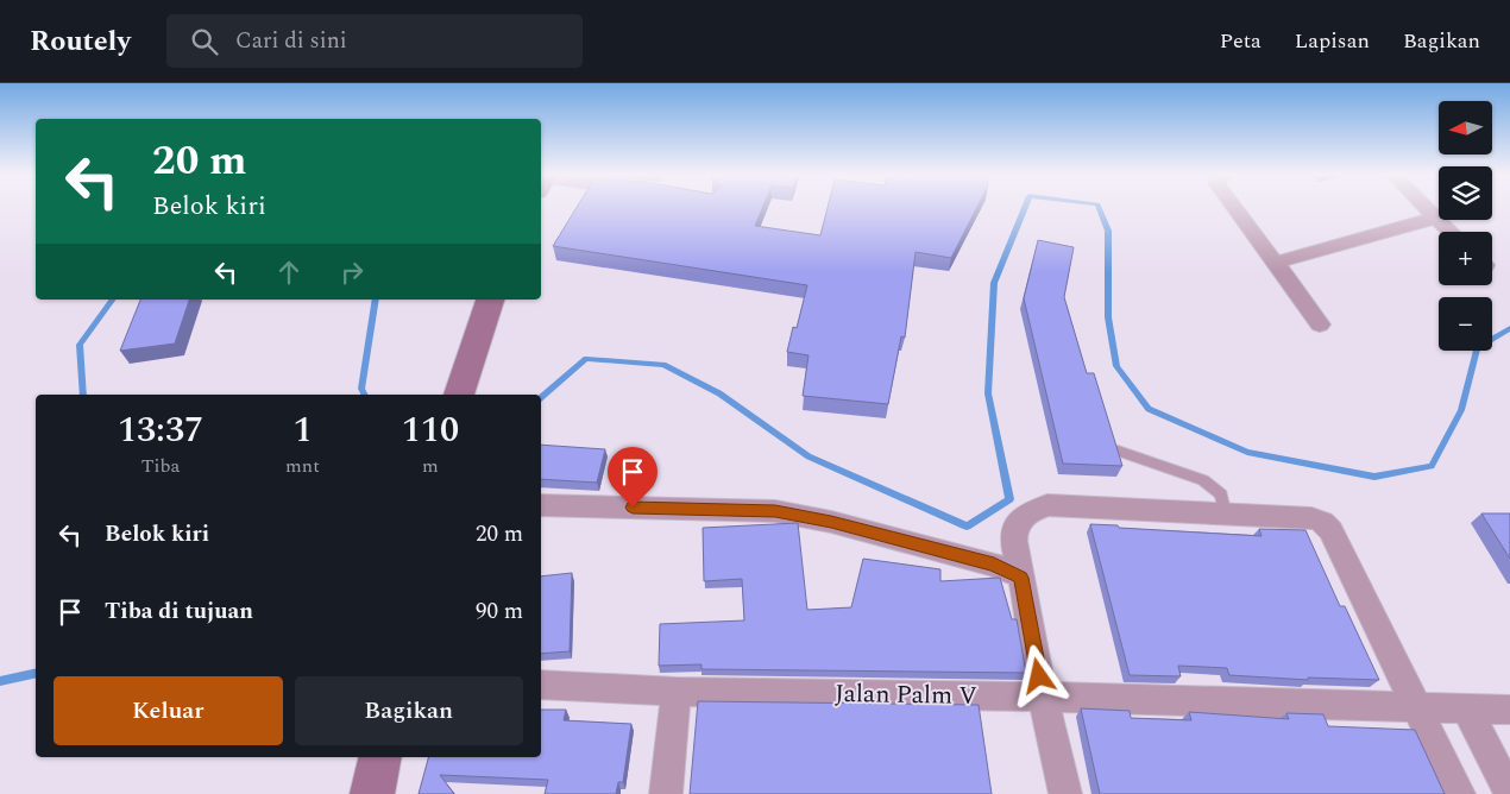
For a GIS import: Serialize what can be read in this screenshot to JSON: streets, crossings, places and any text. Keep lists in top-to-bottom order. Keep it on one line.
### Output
{"streets":{"street":["Jalan Palm V"]},"north":"left","page":{"header":"Routely","search":"Cari di sini","nav":["Peta","Lapisan","Bagikan"],"map_buttons":["+","−"],"turn":["20 m","Belok kiri"],"eta":["13:37","Tiba","1","mnt","110","m"],"list":[{"name":"Belok kiri","value":"20 m"},{"name":"Tiba di tujuan","value":"90 m"}],"buttons":["Keluar","Bagikan"]}}
